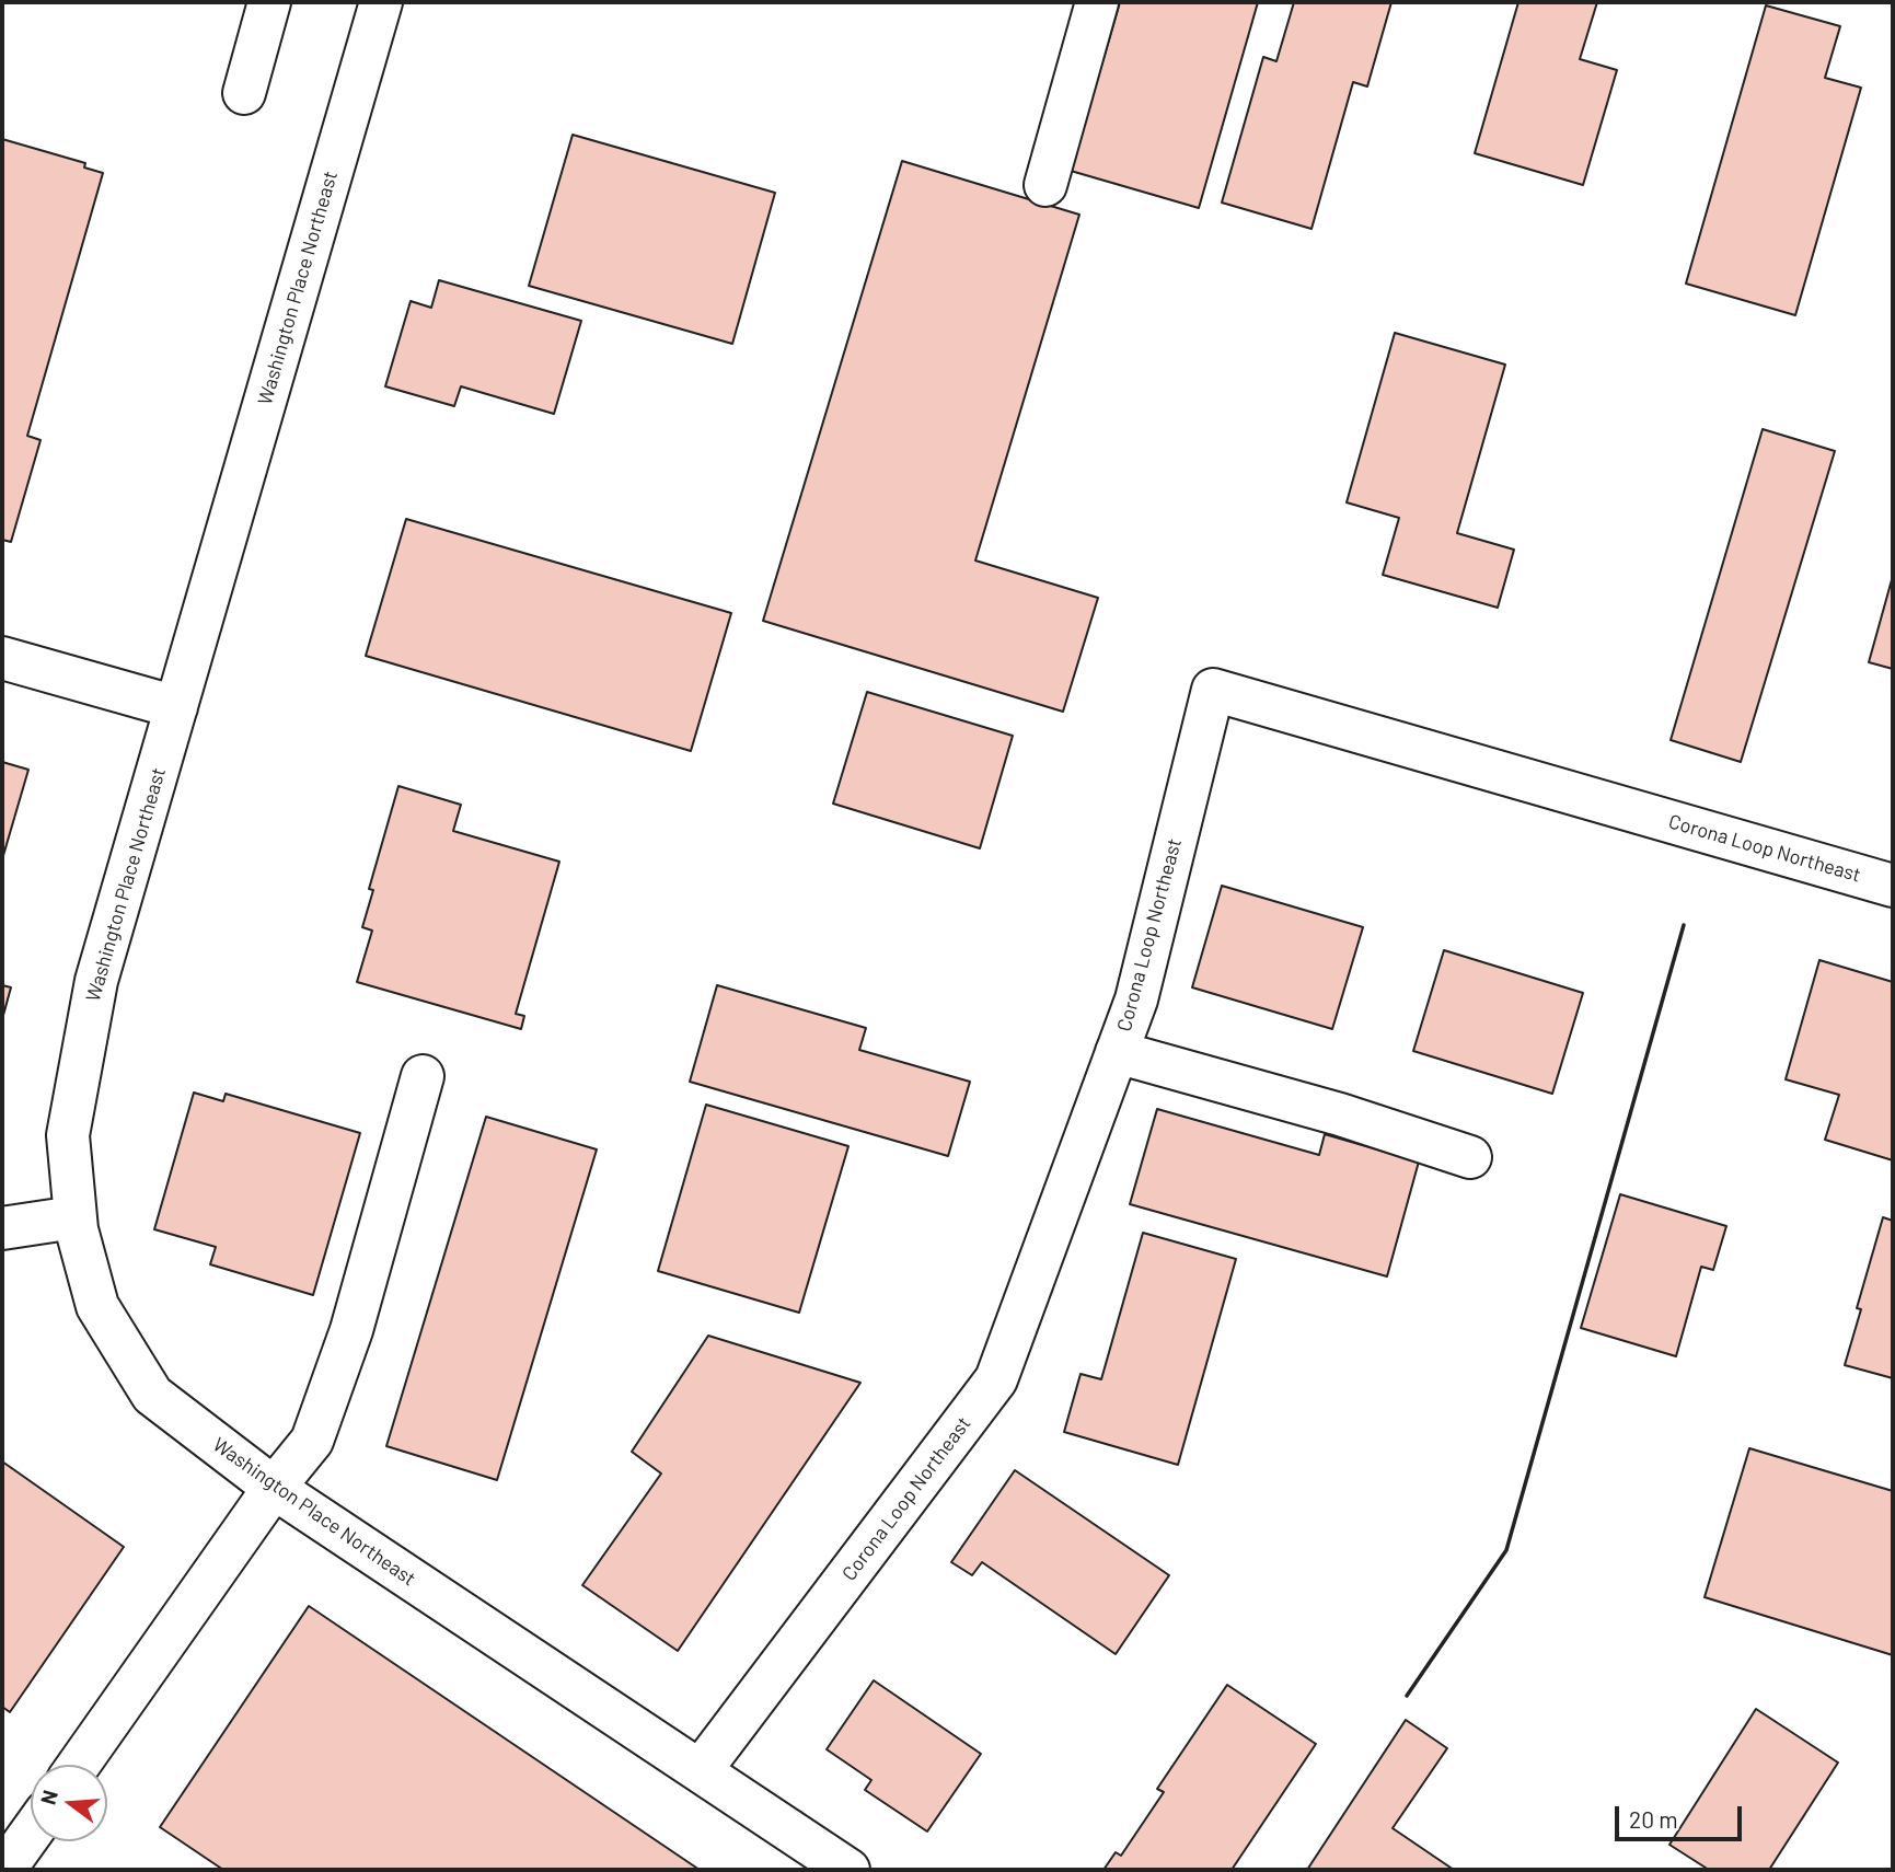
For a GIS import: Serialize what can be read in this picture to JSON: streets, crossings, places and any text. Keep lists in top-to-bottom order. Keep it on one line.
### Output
{"streets":{"street":["Washington Place Northeast","Corona Loop Northeast"]},"crossings":[["Washington Place Northeast","Corona Loop Northeast"]],"scale_bar":"20 m","north":"left"}
